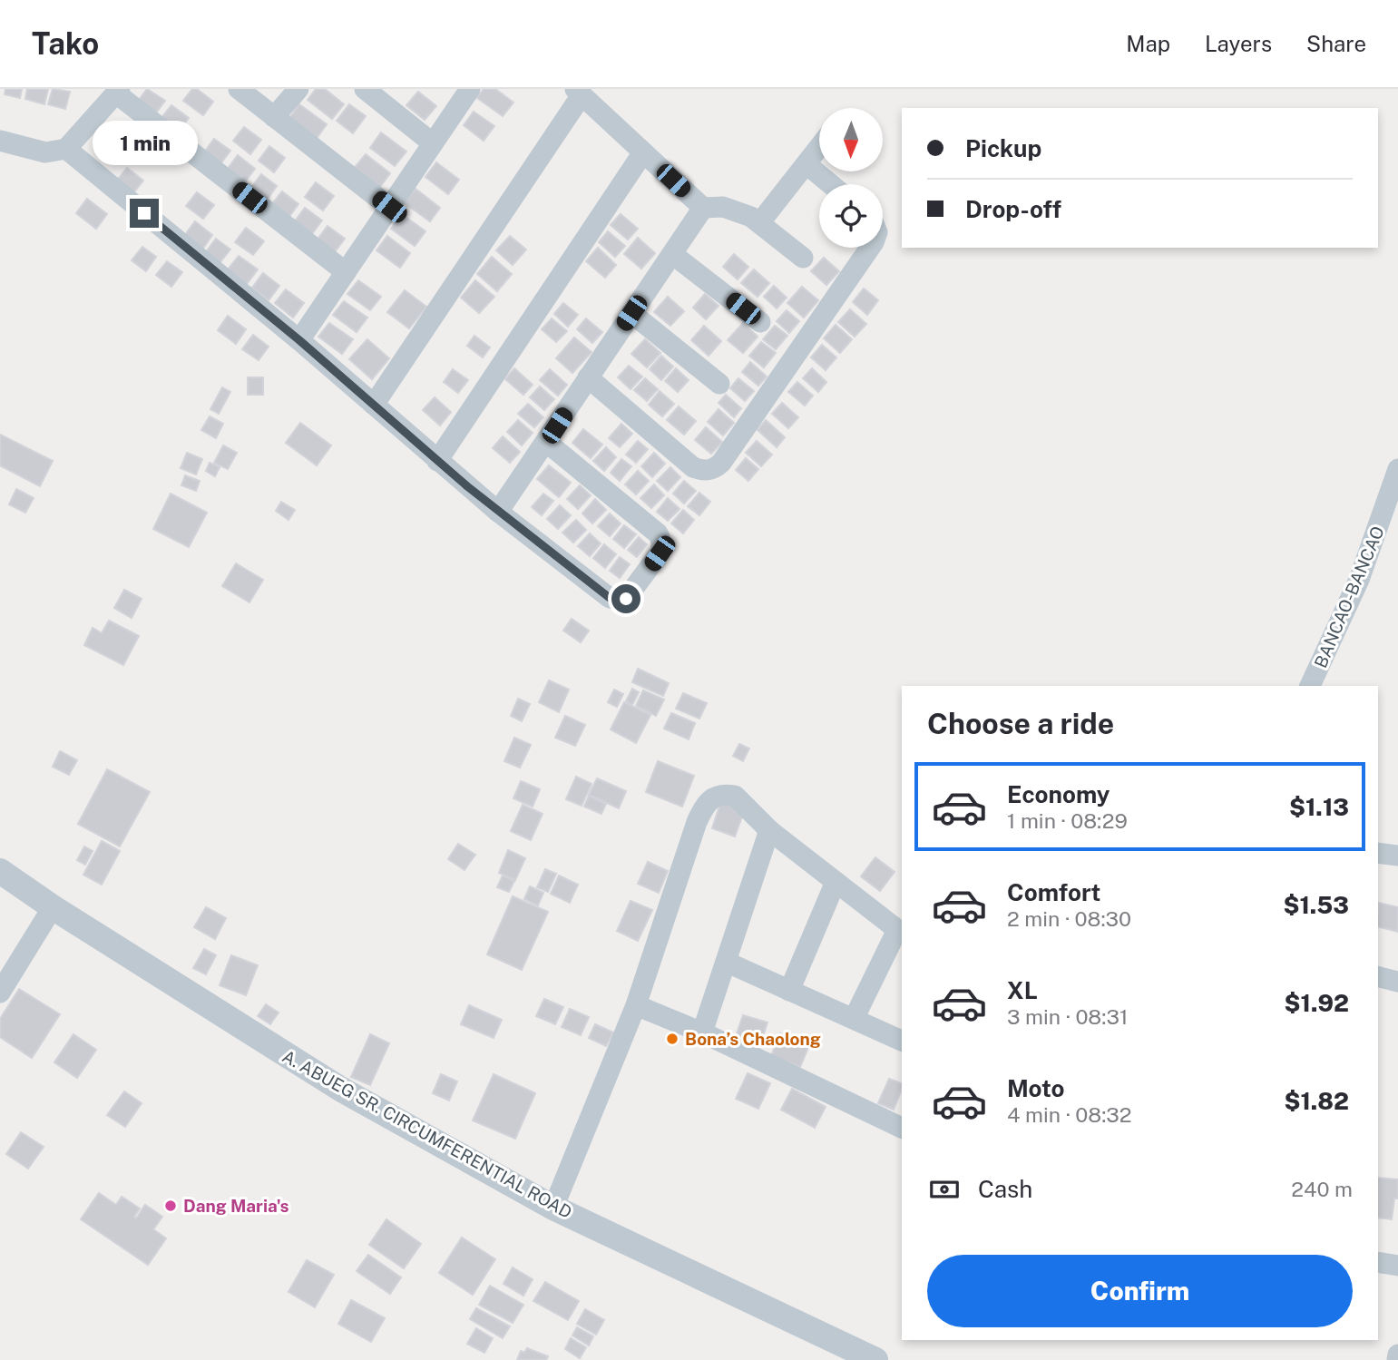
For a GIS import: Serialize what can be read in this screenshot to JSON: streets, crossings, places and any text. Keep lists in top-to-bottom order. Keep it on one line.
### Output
{"streets":{"street":["BANCAO-BANCAO","A. ABUEG SR. CIRCUMFERENTIAL ROAD"]},"places":["Bona’s Chaolong","Dang Maria's"],"north":"bottom","page":{"header":"Tako","nav":["Map","Layers","Share"],"banner":["Pickup","Drop-off"],"bubble":"1 min","heading":"Choose a ride","list":[{"name":"Economy","note":"1 min · 08:29","value":"$1.13"},{"name":"Comfort","note":"2 min · 08:30","value":"$1.53"},{"name":"XL","note":"3 min · 08:31","value":"$1.92"},{"name":"Moto","note":"4 min · 08:32","value":"$1.82"}],"pay":["Cash","240 m"],"buttons":"Confirm"}}
